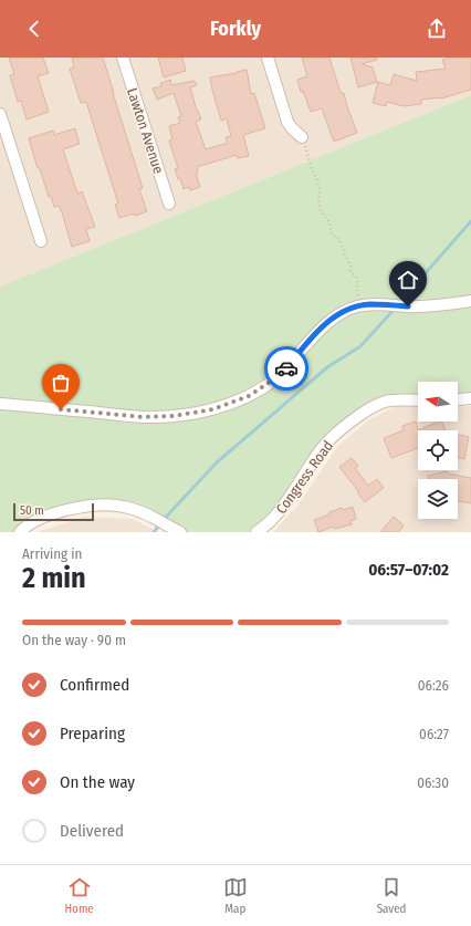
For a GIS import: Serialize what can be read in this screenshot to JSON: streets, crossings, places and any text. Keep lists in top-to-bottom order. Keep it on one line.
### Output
{"streets":{"street":["Lawton Avenue","Congress Road"]},"scale_bar":"50 m","north":"left","page":{"header":"Forkly","scale":"50 m","heading":["2 min","Arriving in","06:57–07:02"],"bar":"On the way · 90 m","list":[["Confirmed","06:26"],["Preparing","06:27"],["On the way","06:30"],"Delivered"],"tabs":["Home","Map","Saved"]}}
